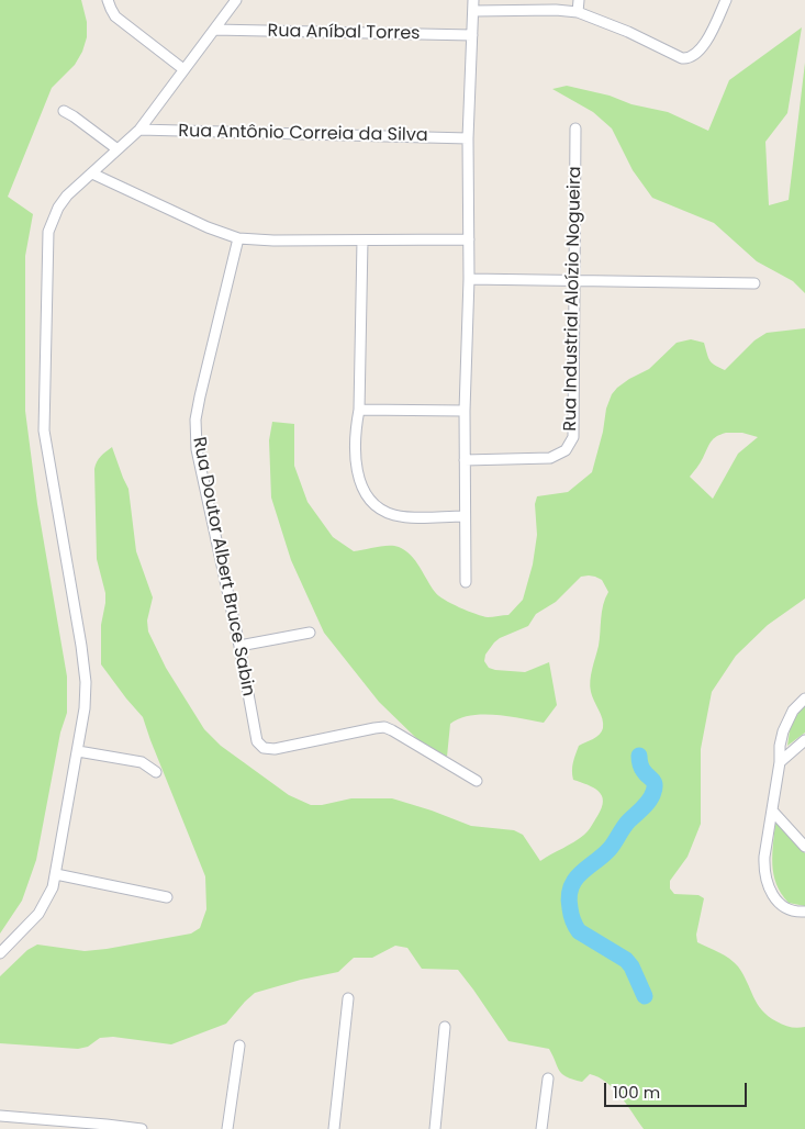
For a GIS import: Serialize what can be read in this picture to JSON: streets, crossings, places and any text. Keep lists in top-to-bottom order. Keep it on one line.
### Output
{"streets":{"street":["Rua Aníbal Torres","Rua Antônio Correia da Silva","Rua Industrial Aloízio Nogueira","Rua Doutor Albert Bruce Sabin"]},"scale_bar":"100 m"}
